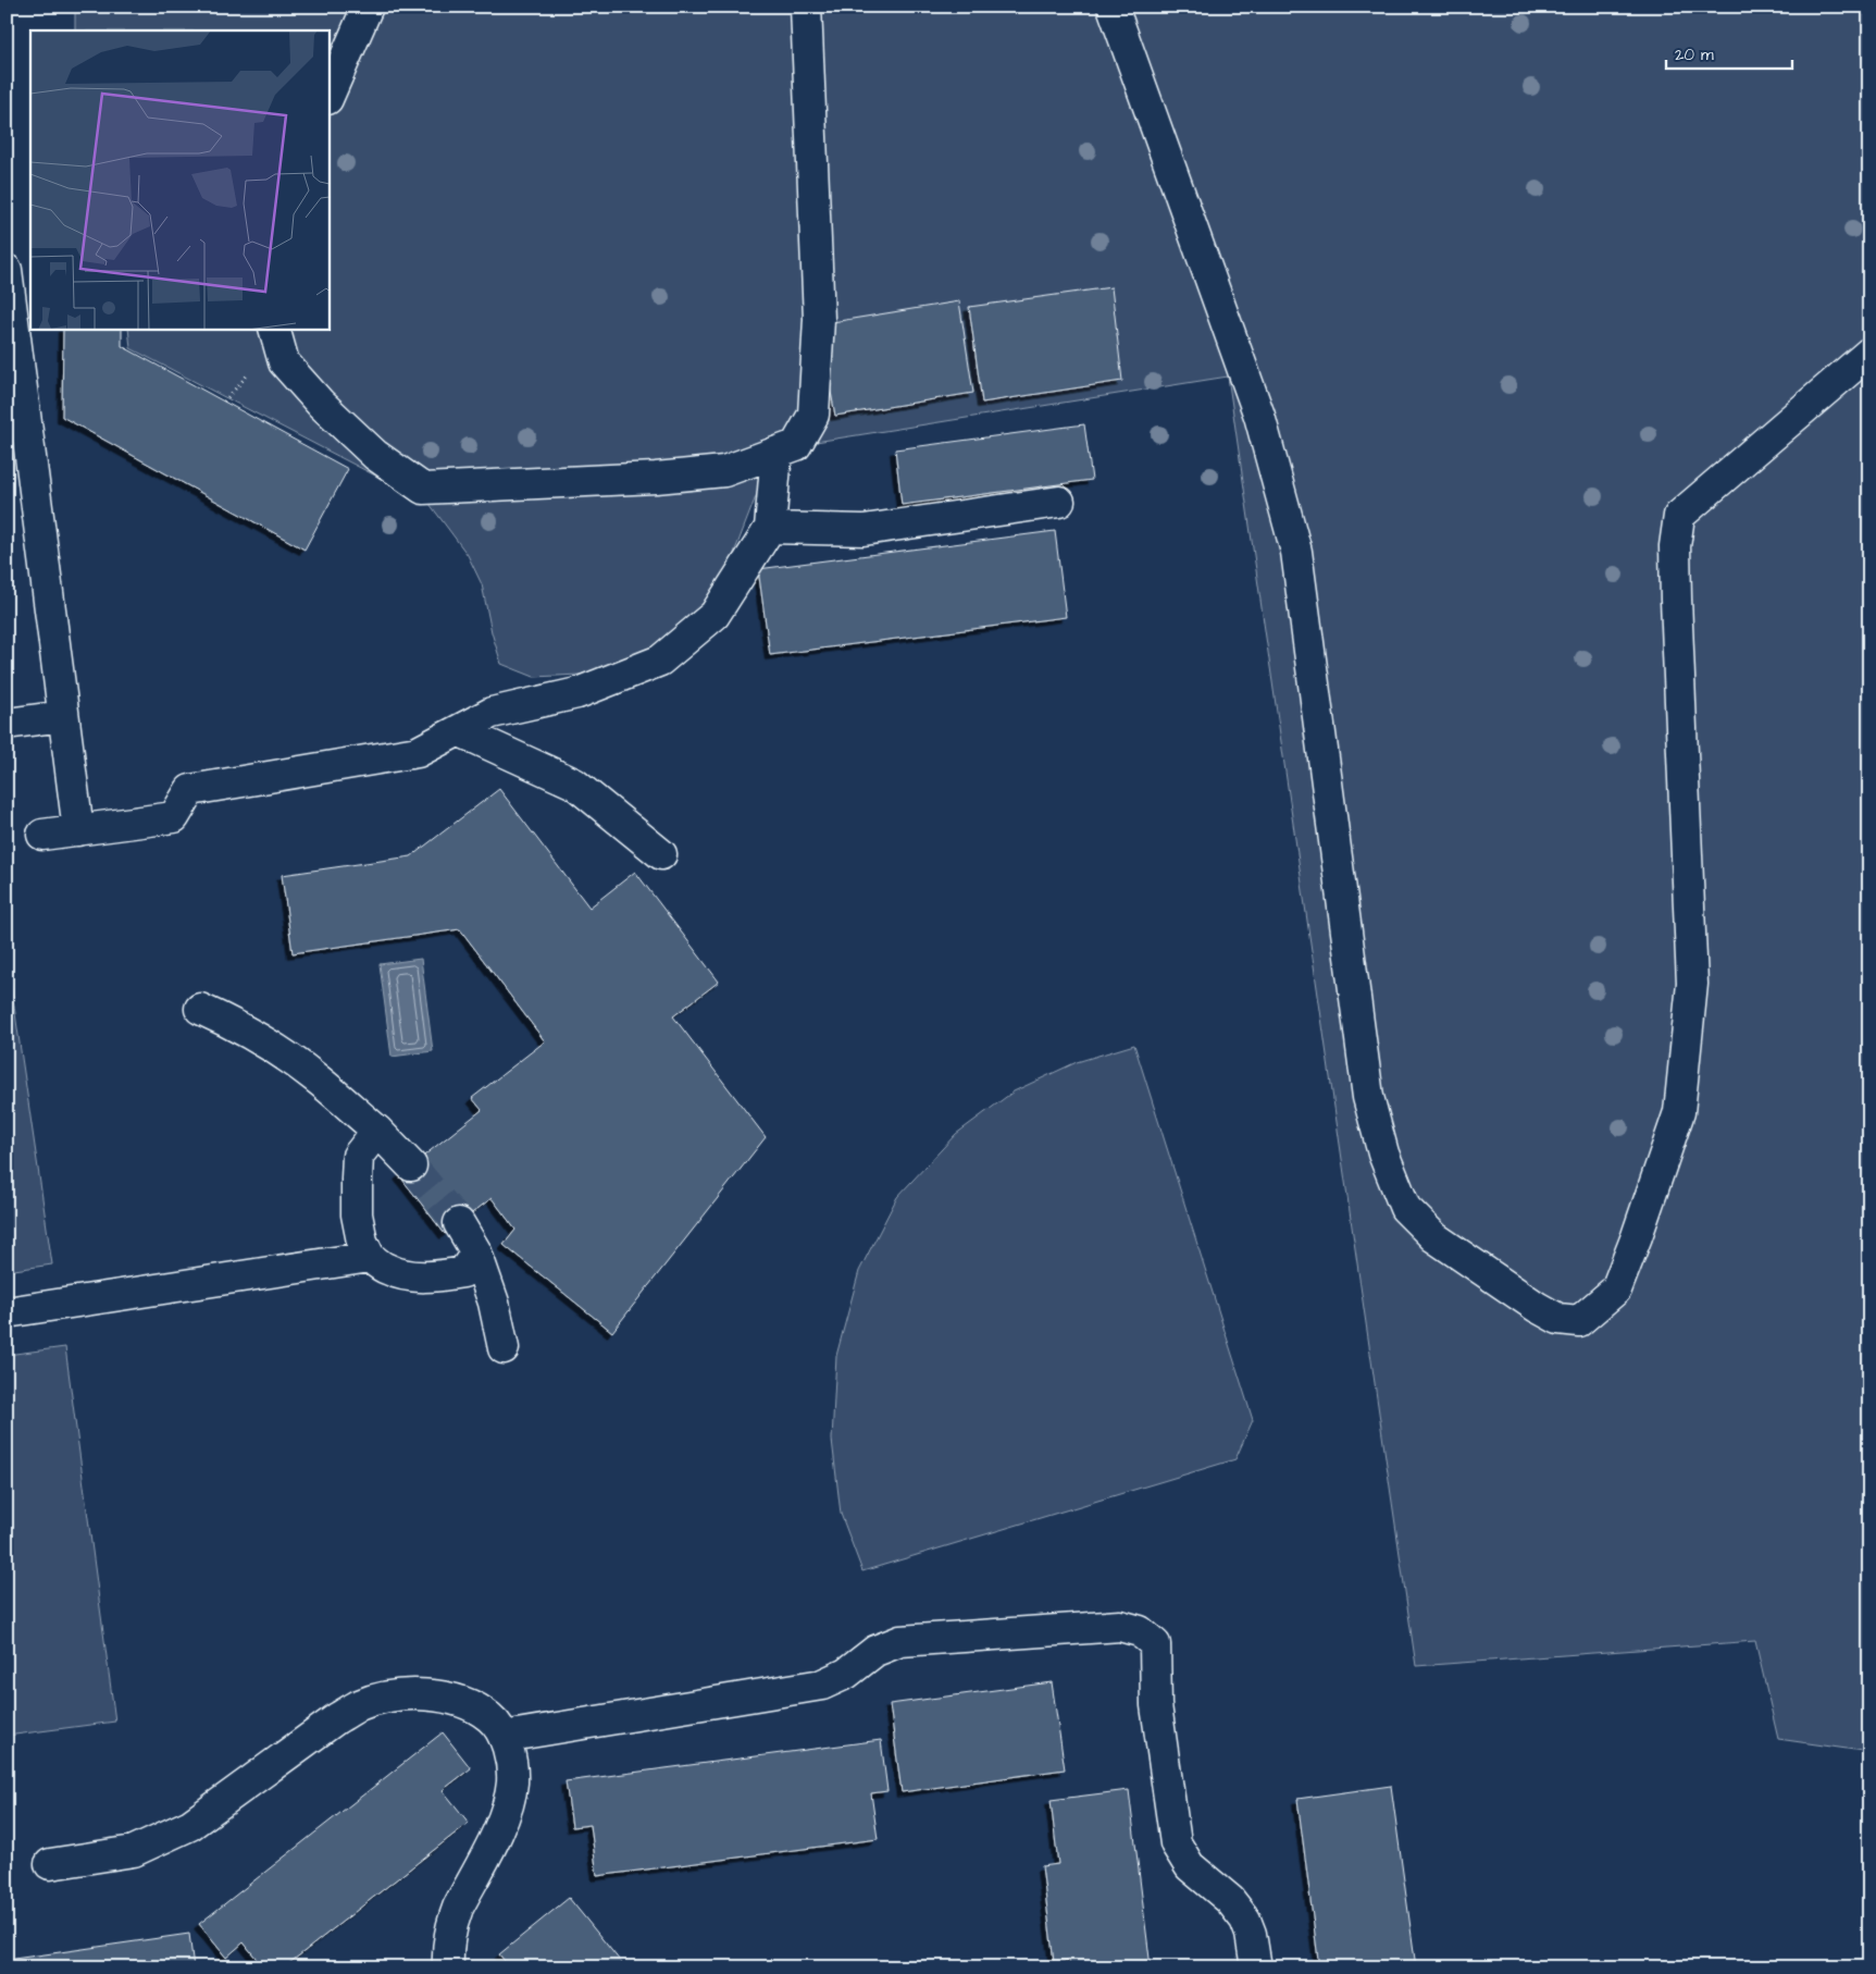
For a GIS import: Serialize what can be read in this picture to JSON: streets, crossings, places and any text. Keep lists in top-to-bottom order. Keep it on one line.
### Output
{"scale_bar":"20 m"}
